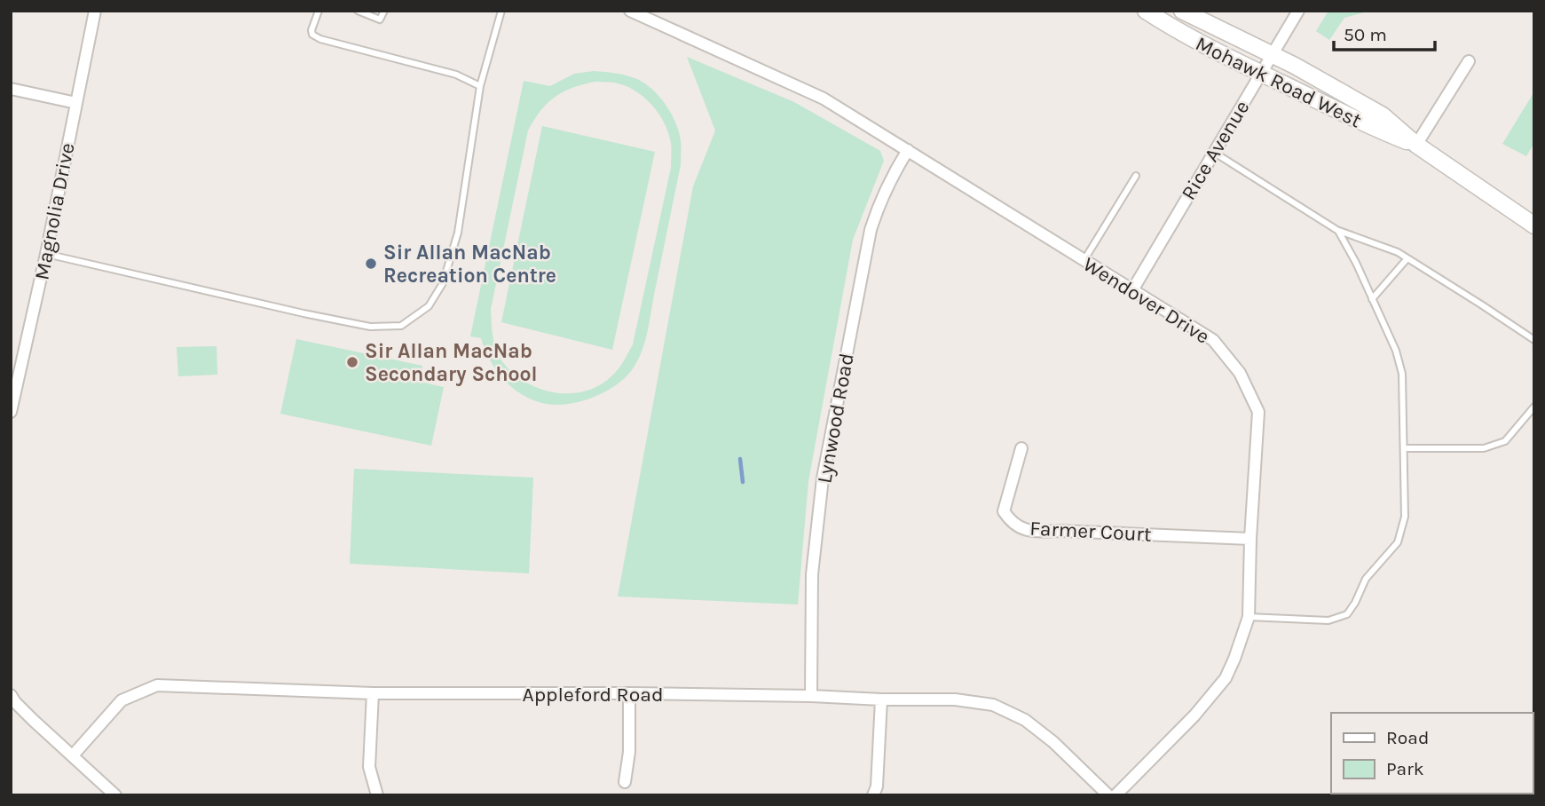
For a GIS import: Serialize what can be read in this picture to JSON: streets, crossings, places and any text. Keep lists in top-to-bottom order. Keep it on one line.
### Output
{"streets":{"main road":["Mohawk Road West"],"street":["Rice Avenue","Magnolia Drive","Wendover Drive","Lynwood Road","Farmer Court","Appleford Road"]},"crossings":[["Mohawk Road West","Rice Avenue"],["Rice Avenue","Wendover Drive"],["Wendover Drive","Lynwood Road"],["Wendover Drive","Farmer Court"],["Lynwood Road","Appleford Road"]],"places":["Sir Allan MacNab Recreation Centre","Sir Allan MacNab Secondary School"],"legend":["Road","Park"],"scale_bar":"50 m"}
